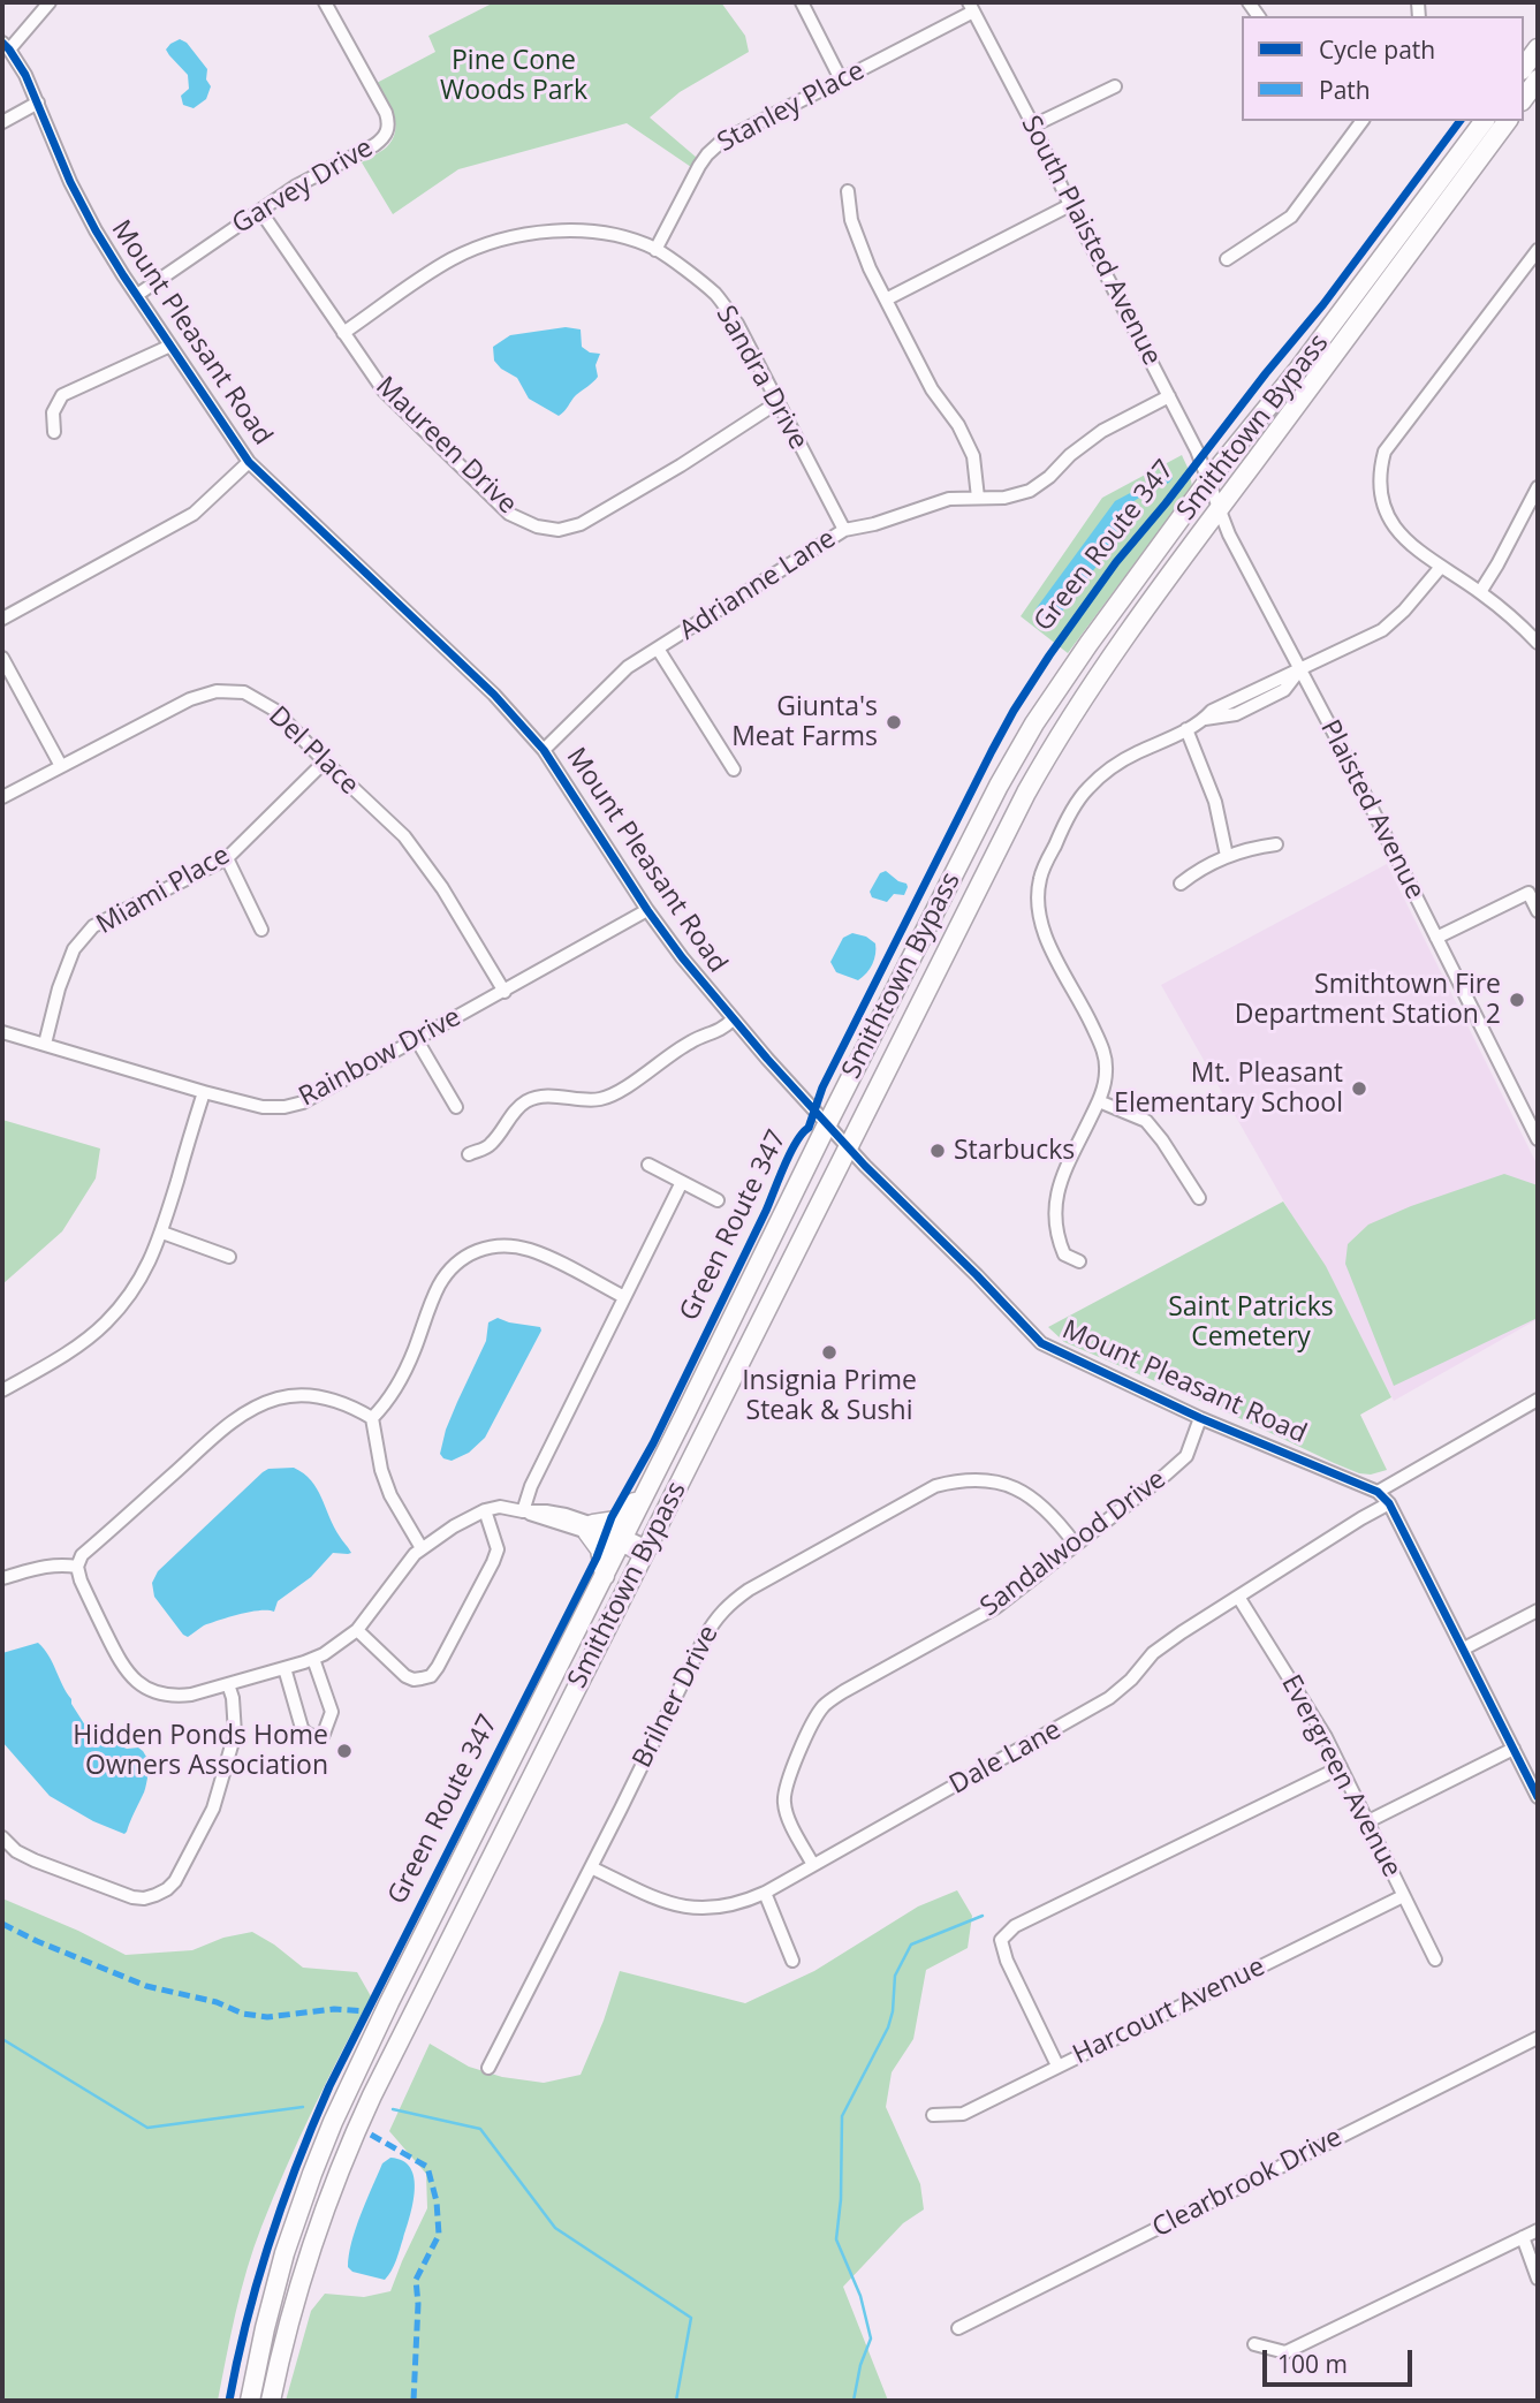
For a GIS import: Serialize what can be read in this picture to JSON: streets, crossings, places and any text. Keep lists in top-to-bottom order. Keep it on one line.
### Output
{"streets":{"highway":["Smithtown Bypass"],"street":["Stanley Place","Garvey Drive","South Plaisted Avenue","Mount Pleasant Road","Sandra Drive","Maureen Drive","Adrianne Lane","Del Place","Plaisted Avenue","Miami Place","Rainbow Drive","Sandalwood Drive","Brilner Drive","Dale Lane","Evergreen Avenue","Harcourt Avenue","Clearbrook Drive"],"cycle path":["Green Route 347"]},"crossings":[["Stanley Place","South Plaisted Avenue"],["Stanley Place","Sandra Drive"],["Garvey Drive","Mount Pleasant Road"],["Garvey Drive","Maureen Drive"],["South Plaisted Avenue","Smithtown Bypass"],["South Plaisted Avenue","Adrianne Lane"],["South Plaisted Avenue","Plaisted Avenue"],["Mount Pleasant Road","Smithtown Bypass"],["Mount Pleasant Road","Adrianne Lane"],["Mount Pleasant Road","Rainbow Drive"],["Mount Pleasant Road","Sandalwood Drive"],["Mount Pleasant Road","Dale Lane"],["Sandra Drive","Maureen Drive"],["Sandra Drive","Adrianne Lane"],["Smithtown Bypass","Plaisted Avenue"],["Del Place","Miami Place"],["Del Place","Rainbow Drive"],["Miami Place","Rainbow Drive"],["Sandalwood Drive","Brilner Drive"],["Sandalwood Drive","Dale Lane"],["Brilner Drive","Dale Lane"],["Dale Lane","Evergreen Avenue"],["Evergreen Avenue","Harcourt Avenue"]],"parks":["Pine Cone Woods Park","Saint Patricks Cemetery"],"places":["Giunta's Meat Farms","Smithtown Fire Department Station 2","Mt. Pleasant Elementary School","Starbucks","Insignia Prime Steak & Sushi","Hidden Ponds Home Owners Association"],"legend":["Cycle path","Path"],"scale_bar":"100 m"}
